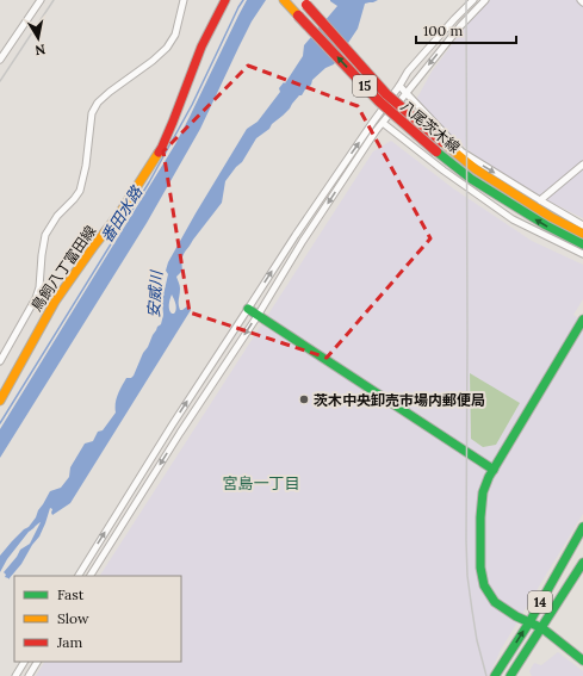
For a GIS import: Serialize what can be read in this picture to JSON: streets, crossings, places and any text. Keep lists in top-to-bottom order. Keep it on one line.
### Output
{"streets":{"main road":["15","八尾茨木線","鳥飼八丁富田線","14"]},"districts":["宮島一丁目"],"water":["番田水路","安威川"],"places":["茨木中央卸売市場内郵便局"],"legend":["Fast","Slow","Jam"],"scale_bar":"100 m","north":"bottom"}
